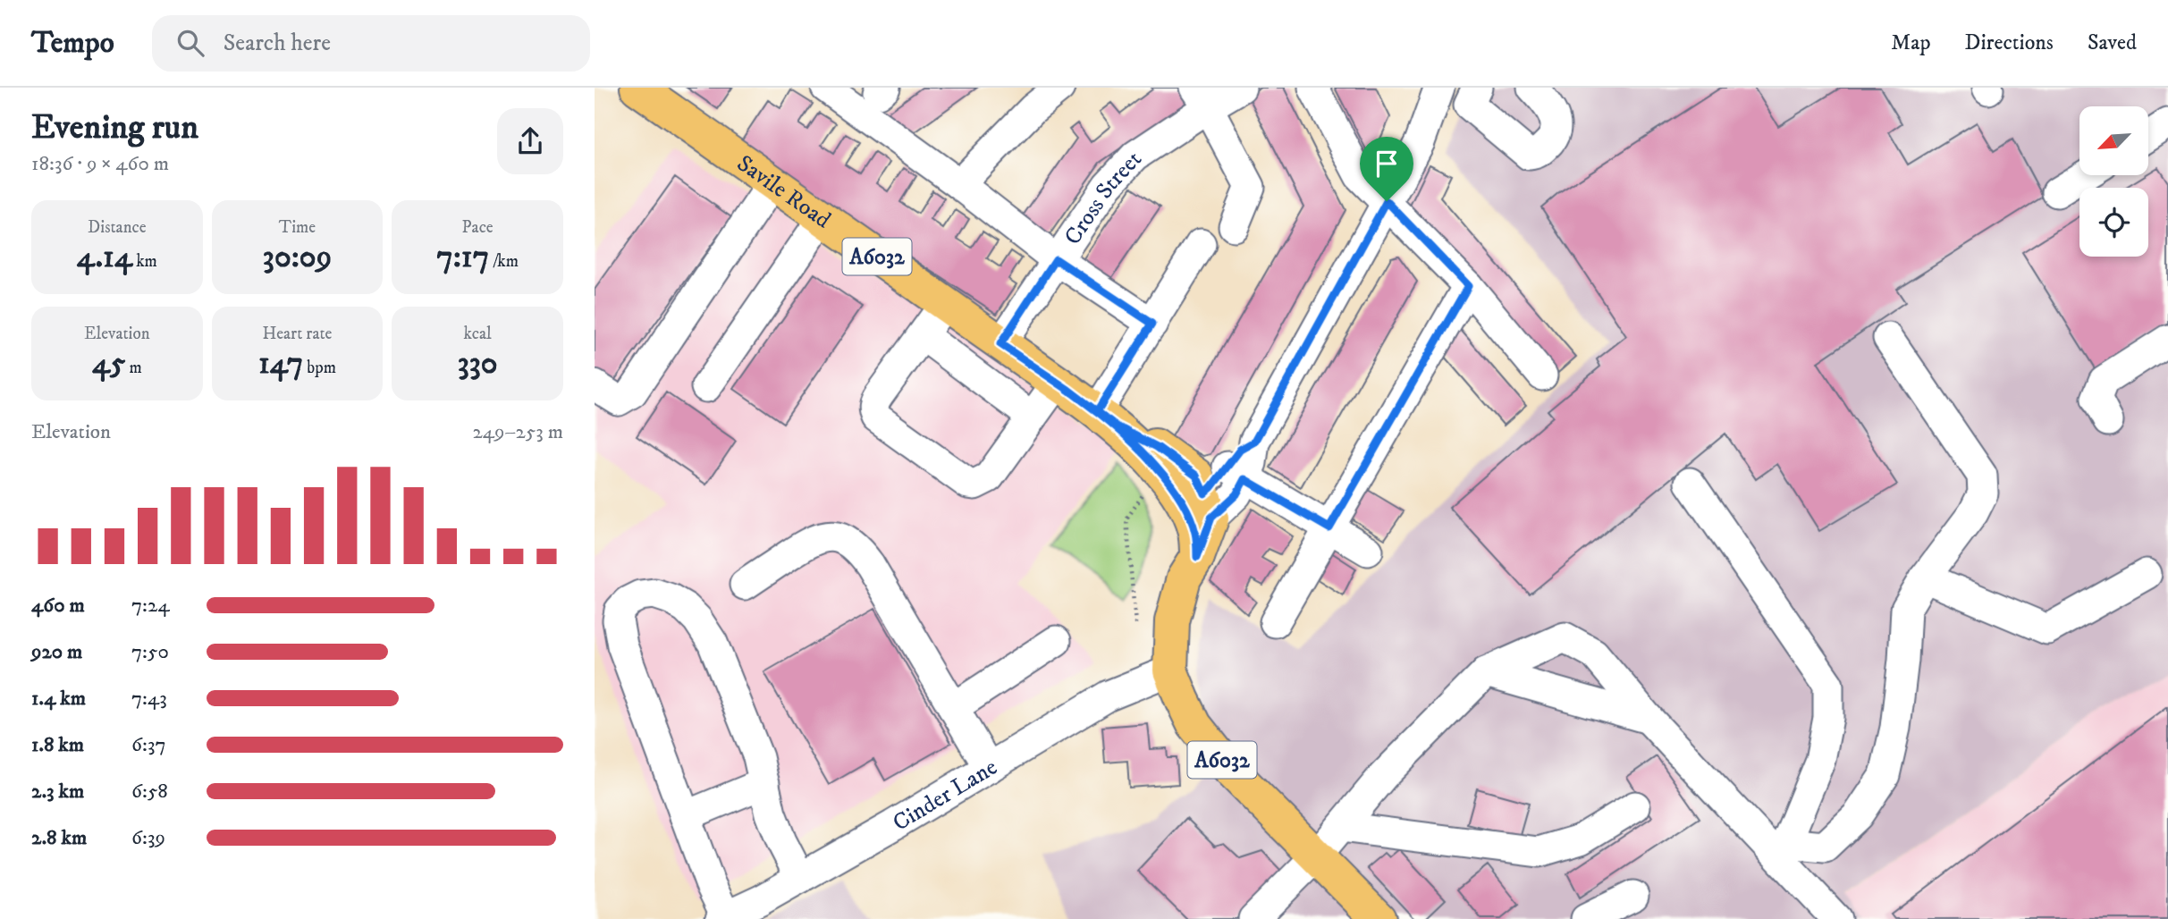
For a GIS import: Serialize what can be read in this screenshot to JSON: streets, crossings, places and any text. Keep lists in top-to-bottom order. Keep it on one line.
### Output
{"streets":{"main road":["Savile Road","A6032"],"street":["Cross Street","Cinder Lane"]},"crossings":[["Savile Road","Cross Street"],["Savile Road","A6032"],["Savile Road","Cinder Lane"],["A6032","Cinder Lane"]],"north":"bottom left","page":{"header":"Tempo","search":"Search here","nav":["Map","Directions","Saved"],"heading":["Evening run","18:36 · 9 × 460 m"],"stats":[["Distance","4.14 km"],["Time","30:09"],["Pace","7:17 /km"],["Elevation","45 m"],["Heart rate","147 bpm"],["kcal","330"]],"chart":["Elevation","249–253 m"],"list":[{"name":"460 m","note":"7:24"},{"name":"920 m","note":"7:50"},{"name":"1.4 km","note":"7:43"},{"name":"1.8 km","note":"6:37"},{"name":"2.3 km","note":"6:58"},{"name":"2.8 km","note":"6:39"}]}}
